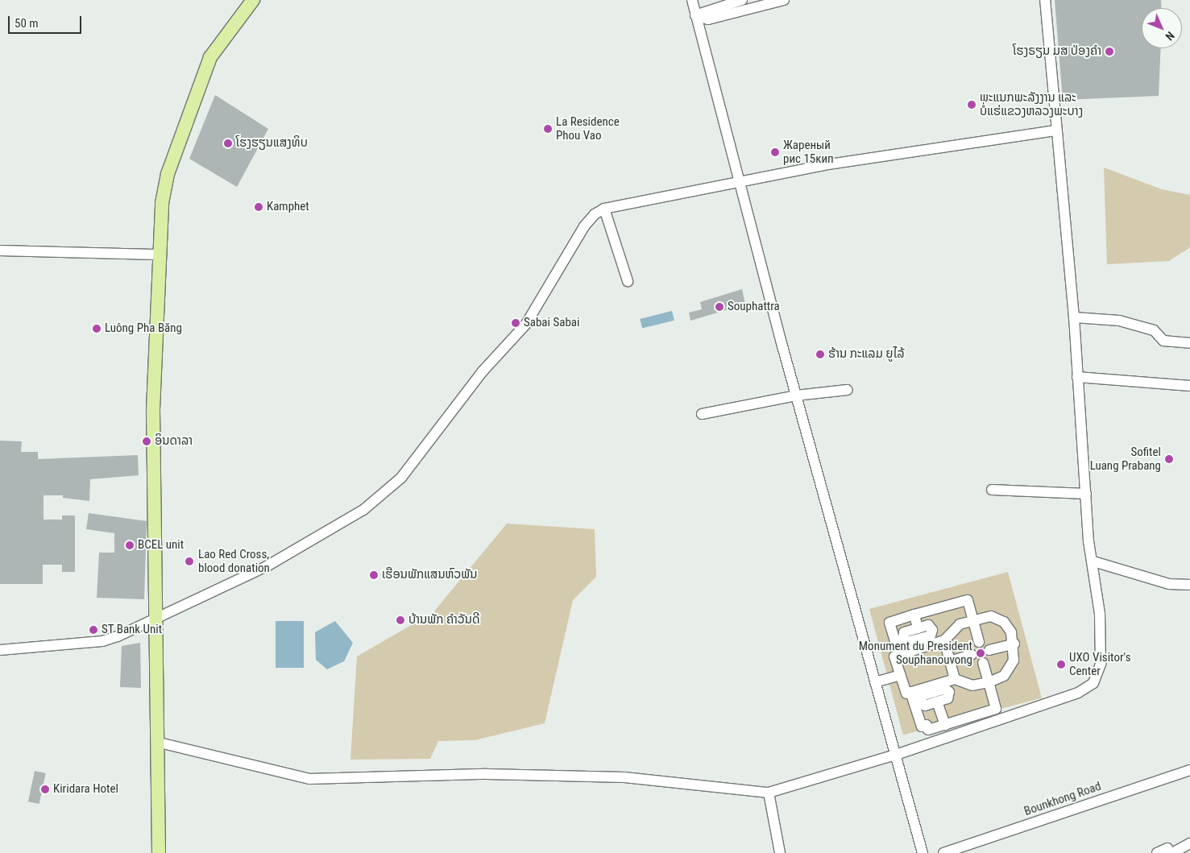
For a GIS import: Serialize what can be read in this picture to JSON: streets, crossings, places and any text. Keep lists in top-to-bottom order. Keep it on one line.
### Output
{"streets":{"street":["Bounkhong Road"]},"places":["ໂຮງຣຽນ ມສ ປ່ອງຄຳ","ພະແນກພະລັງງານ ແລະ ບໍ່ແຮ່ແຂວງຫລວງພະບາງ","La Residence Phou Vao","ໂຮງຮຽນແສງທິບ","Жареный рис 15кип","Kamphet","Souphattra","Sabai Sabai","Luông Pha Băng","ຮ້ານ ກະແລມ ຍູໄລ້","ອິນດາລາ","Sofitel Luang Prabang","BCEL unit","Lao Red Cross, blood donation","ເຮືອນພັກແສນຫົວພັນ","ບ້ານພັກ ຄໍາວັນດີ","ST Bank Unit","Monument du President Souphanouvong","UXO Visitor's Center","Kiridara Hotel"],"scale_bar":"50 m","north":"bottom right"}
